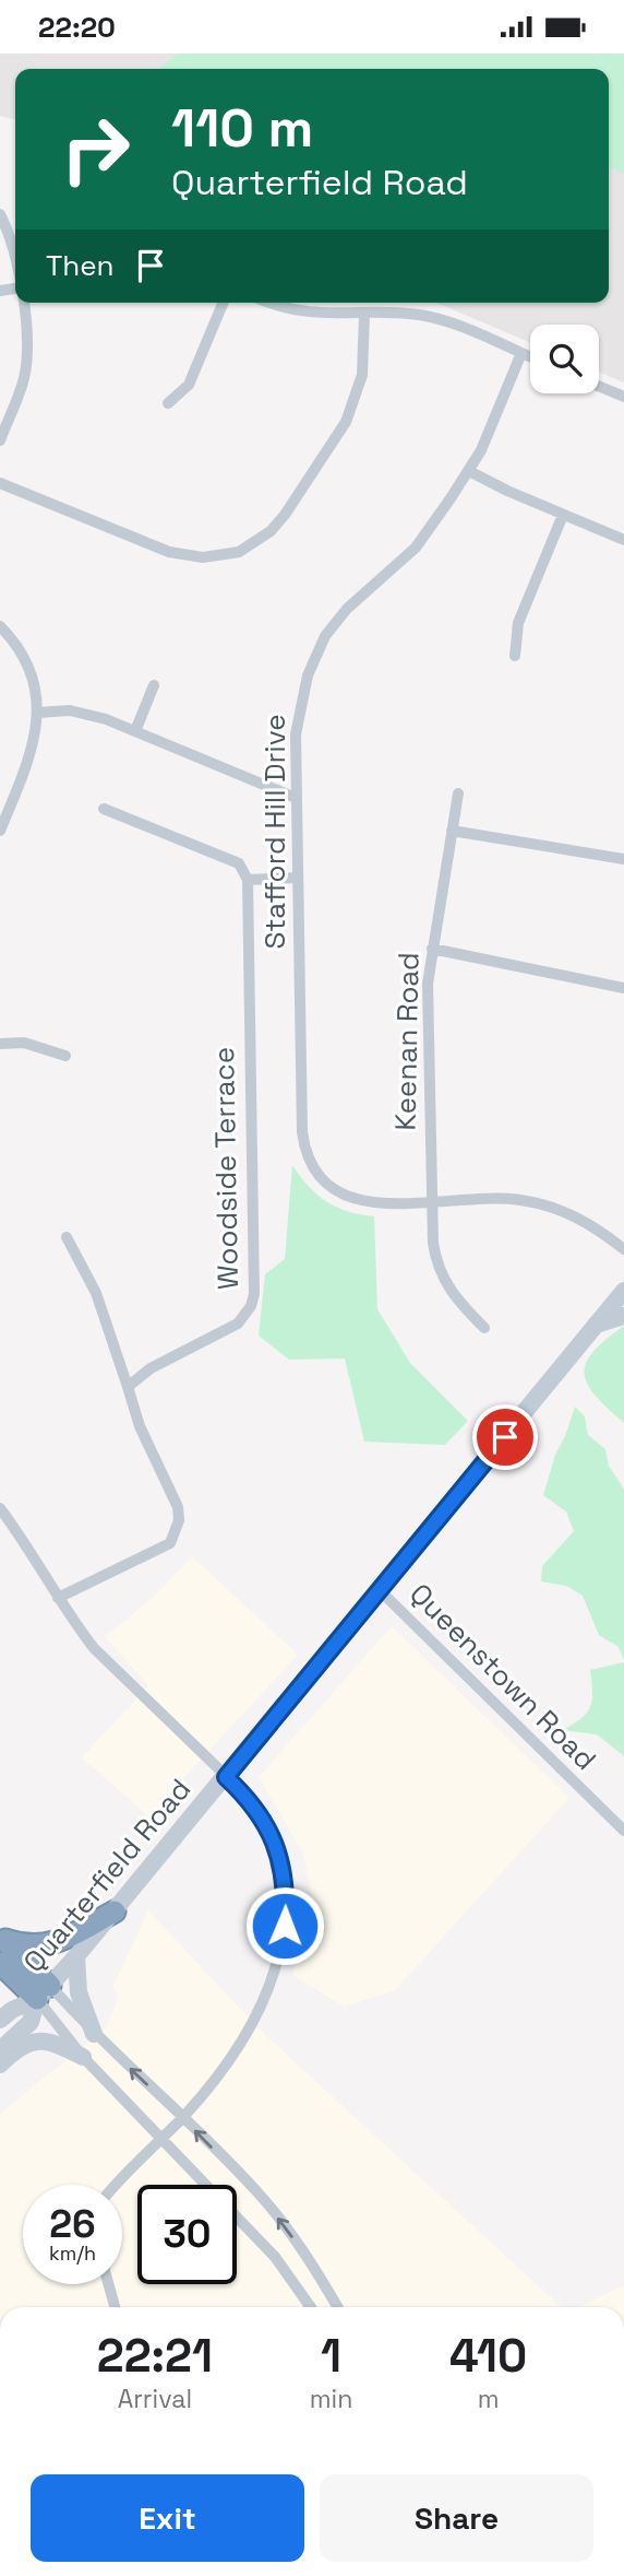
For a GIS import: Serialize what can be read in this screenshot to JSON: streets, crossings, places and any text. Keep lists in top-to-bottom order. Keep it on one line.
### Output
{"streets":{"main road":["Quarterfield Road"],"street":["Stafford Hill Drive","Keenan Road","Woodside Terrace","Queenstown Road"]},"crossings":[["Stafford Hill Drive","Keenan Road"],["Queenstown Road","Quarterfield Road"]],"page":{"status":"22:20","turn":["110 m","Quarterfield Road"],"then":"Then","speed":"26 km/h","limit":"30","eta":["22:21","Arrival","1","min","410","m"],"buttons":["Exit","Share"]}}
